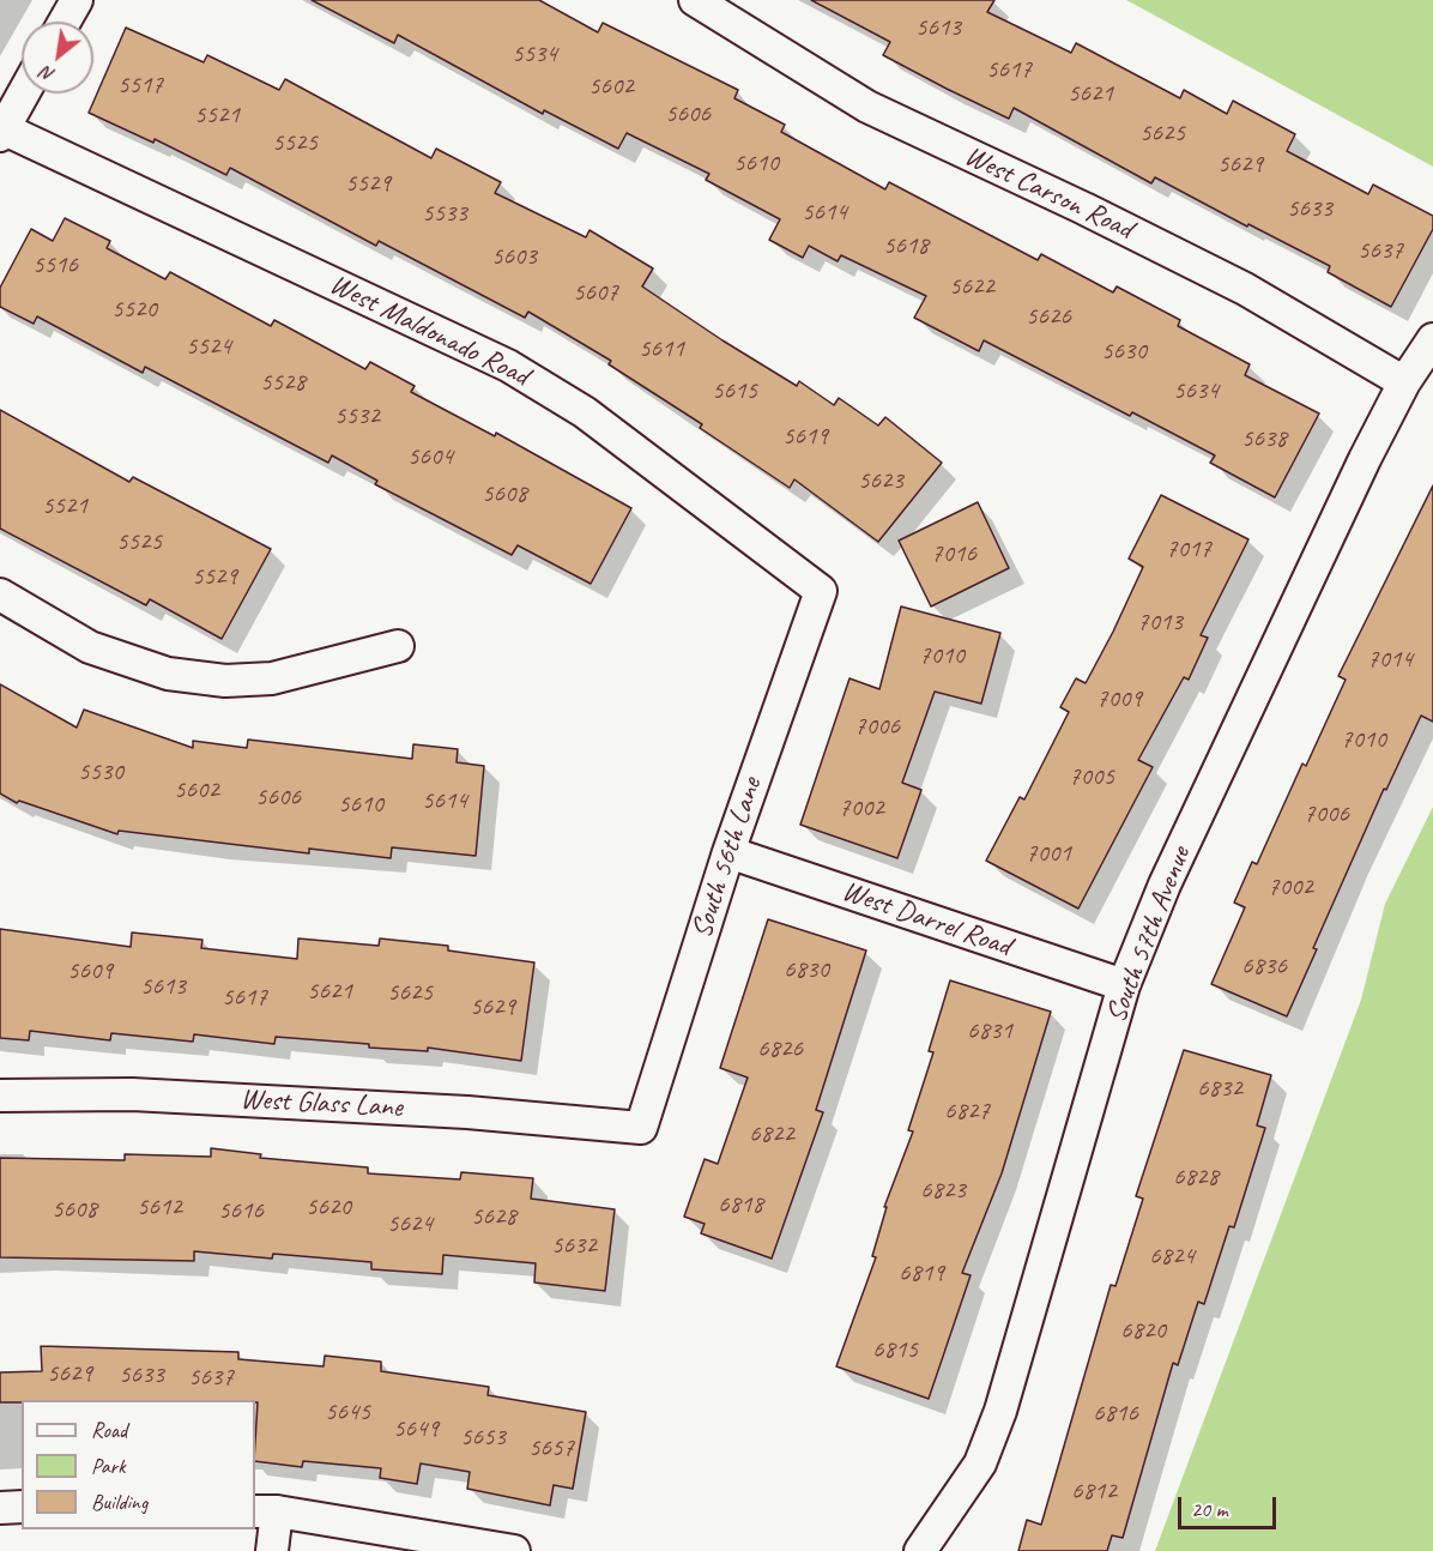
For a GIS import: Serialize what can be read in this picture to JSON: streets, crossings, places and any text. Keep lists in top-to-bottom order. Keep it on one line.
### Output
{"streets":{"street":["West Carson Road","West Maldonado Road","South 56th Lane","West Darrel Road","South 57th Avenue","West Glass Lane"]},"crossings":[["West Carson Road","South 57th Avenue"],["West Maldonado Road","South 56th Lane"],["South 56th Lane","West Darrel Road"],["South 56th Lane","West Glass Lane"],["West Darrel Road","South 57th Avenue"]],"house_numbers":["5613","5534","5617","5517","5602","5621","5606","5521","5625","5525","5610","5629","5529","5633","5614","5533","5618","5637","5603","5516","5622","5607","5520","5626","5524","5611","5630","5528","5615","5634","5532","5619","5638","5604","5623","5608","5521","5525","7017","7016","5529","7013","7010","7014","7009","7006","7010","5530","7005","5602","5606","5614","5610","7002","7006","7001","7002","6836","6830","5609","5613","5621","5625","5617","5629","6831","6826","6832","6827","6822","6828","6823","6818","5612","5620","5608","5616","5628","5624","5632","6824","6819","6820","6815","5629","5633","5637","5645","6816","5649","5653","5657","6812"],"legend":["Road","Park","Building"],"scale_bar":"20 m","north":"bottom left"}
